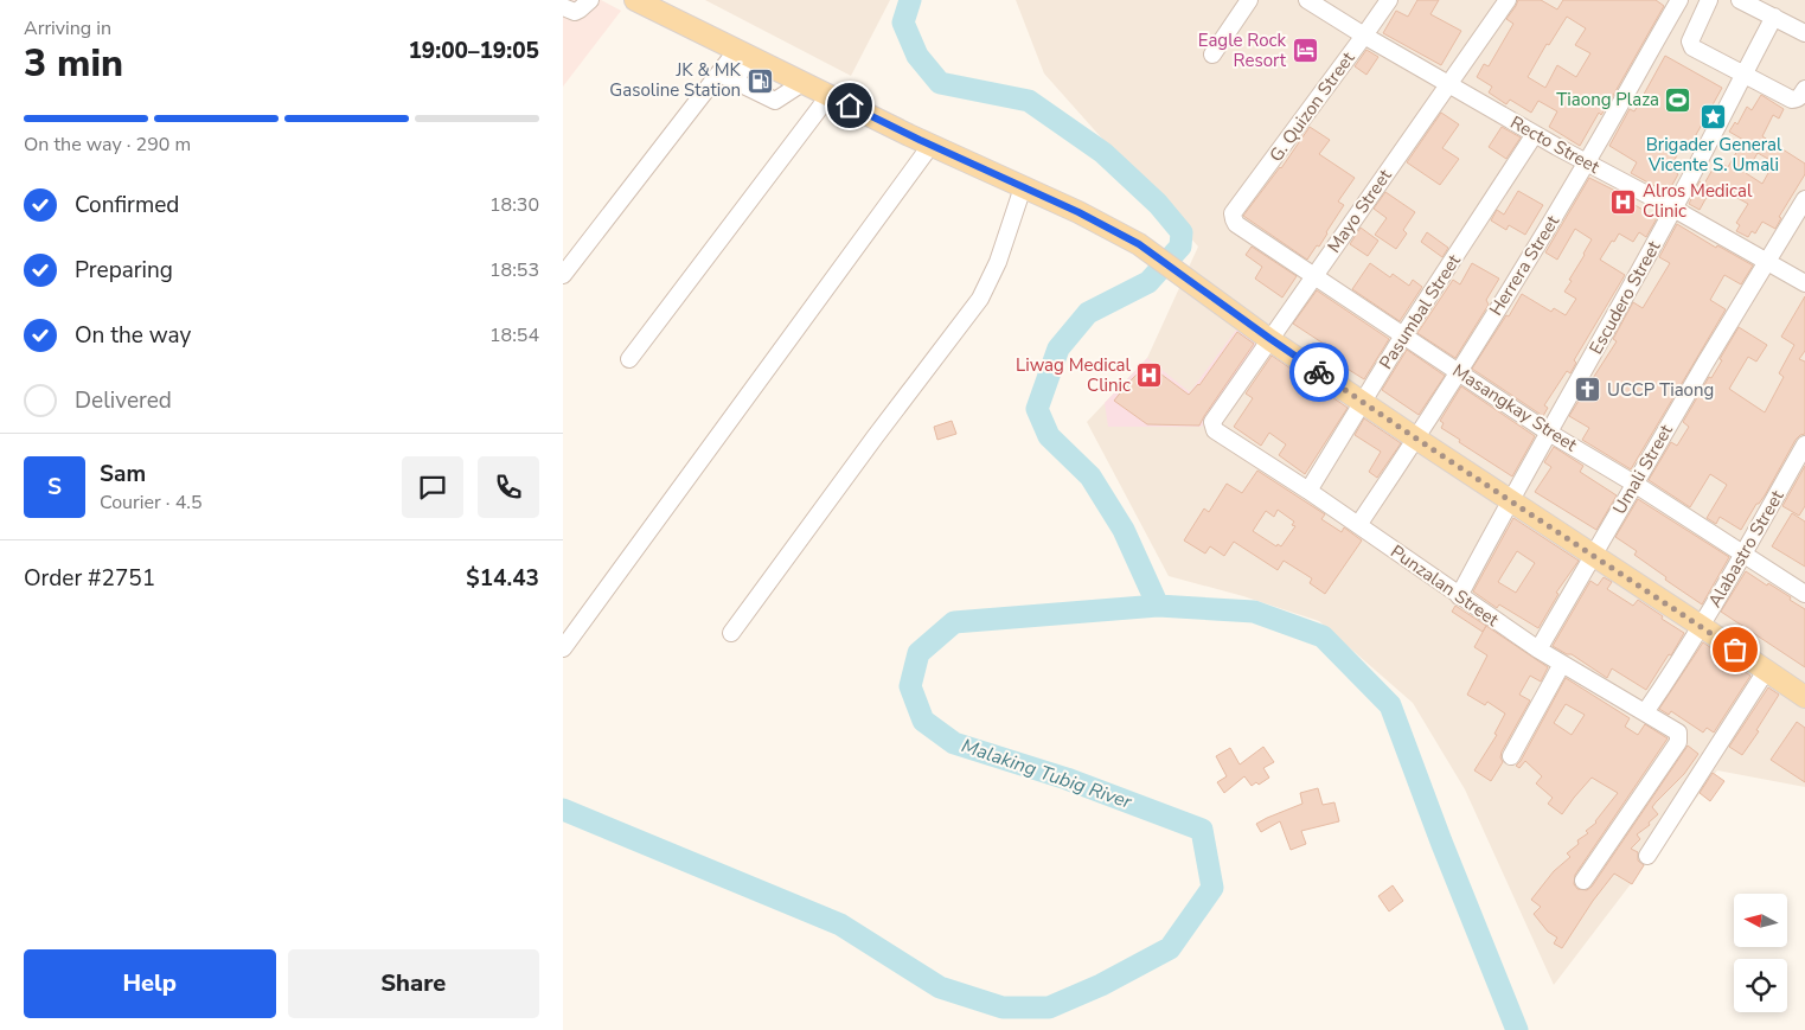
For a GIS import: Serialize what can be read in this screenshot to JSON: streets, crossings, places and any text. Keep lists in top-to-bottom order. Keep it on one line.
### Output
{"streets":{"street":["G. Quizon Street","Recto Street","Mayo Street","Herrera Street","Escudero Street","Pasumbal Street","Masangkay Street","Umali Street","Alabastro Street","Punzalan Street"]},"crossings":[["G. Quizon Street","Recto Street"],["G. Quizon Street","Masangkay Street"],["Recto Street","Mayo Street"],["Recto Street","Herrera Street"],["Recto Street","Escudero Street"],["Recto Street","Pasumbal Street"],["Recto Street","Umali Street"],["Mayo Street","Masangkay Street"],["Mayo Street","Punzalan Street"],["Herrera Street","Masangkay Street"],["Herrera Street","Punzalan Street"],["Escudero Street","Masangkay Street"],["Escudero Street","Punzalan Street"],["Pasumbal Street","Masangkay Street"],["Pasumbal Street","Punzalan Street"],["Masangkay Street","Umali Street"],["Masangkay Street","Alabastro Street"],["Umali Street","Punzalan Street"],["Alabastro Street","Punzalan Street"]],"water":["Malaking Tubig River"],"places":{"hotel":["Eagle Rock Resort"],"fuel station":["JK & MK Gasoline Station"],"sports":["Tiaong Plaza"],"place":["Brigader General Vicente S. Umali"],"hospital":["Alros Medical Clinic","Liwag Medical Clinic"],"church":["UCCP Tiaong"]},"north":"left","page":{"heading":["3 min","Arriving in","19:00–19:05"],"panel":["Sam","Courier · 4.5","Order #2751","$14.43"],"bar":"On the way · 290 m","list":[["Confirmed","18:30"],["Preparing","18:53"],["On the way","18:54"],"Delivered"],"round":"S","buttons":["Help","Share"]}}
